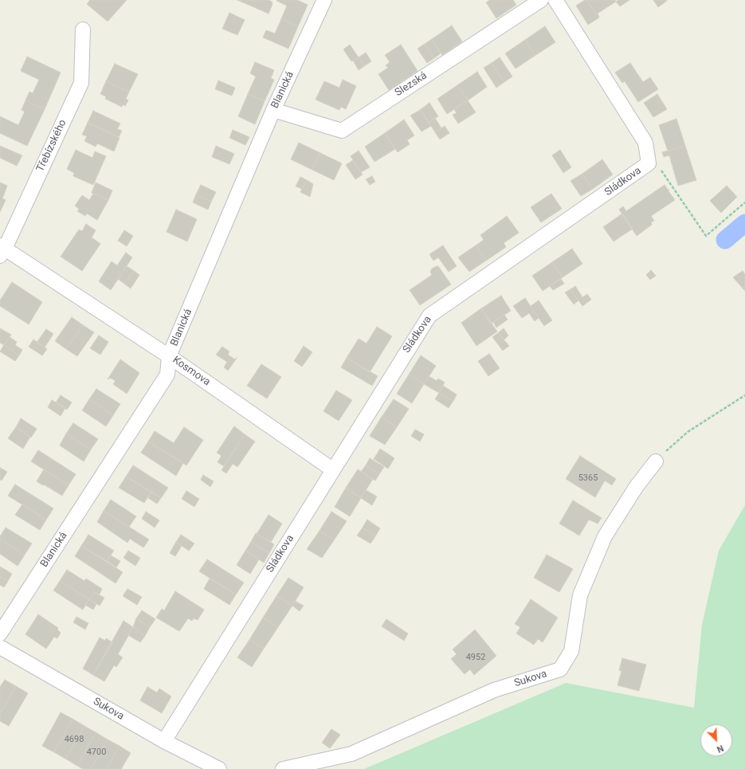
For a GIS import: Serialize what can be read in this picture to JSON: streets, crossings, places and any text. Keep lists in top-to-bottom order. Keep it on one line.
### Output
{"streets":{"street":["Slezská","Blanická","Třebízského","Sládkova","Kosmova","Sukova"]},"crossings":[["Slezská","Blanická"],["Blanická","Kosmova"],["Třebízského","Kosmova"],["Sládkova","Kosmova"],["Sládkova","Sukova"]],"house_numbers":["5365","4952","4698","4700"],"north":"bottom right"}
